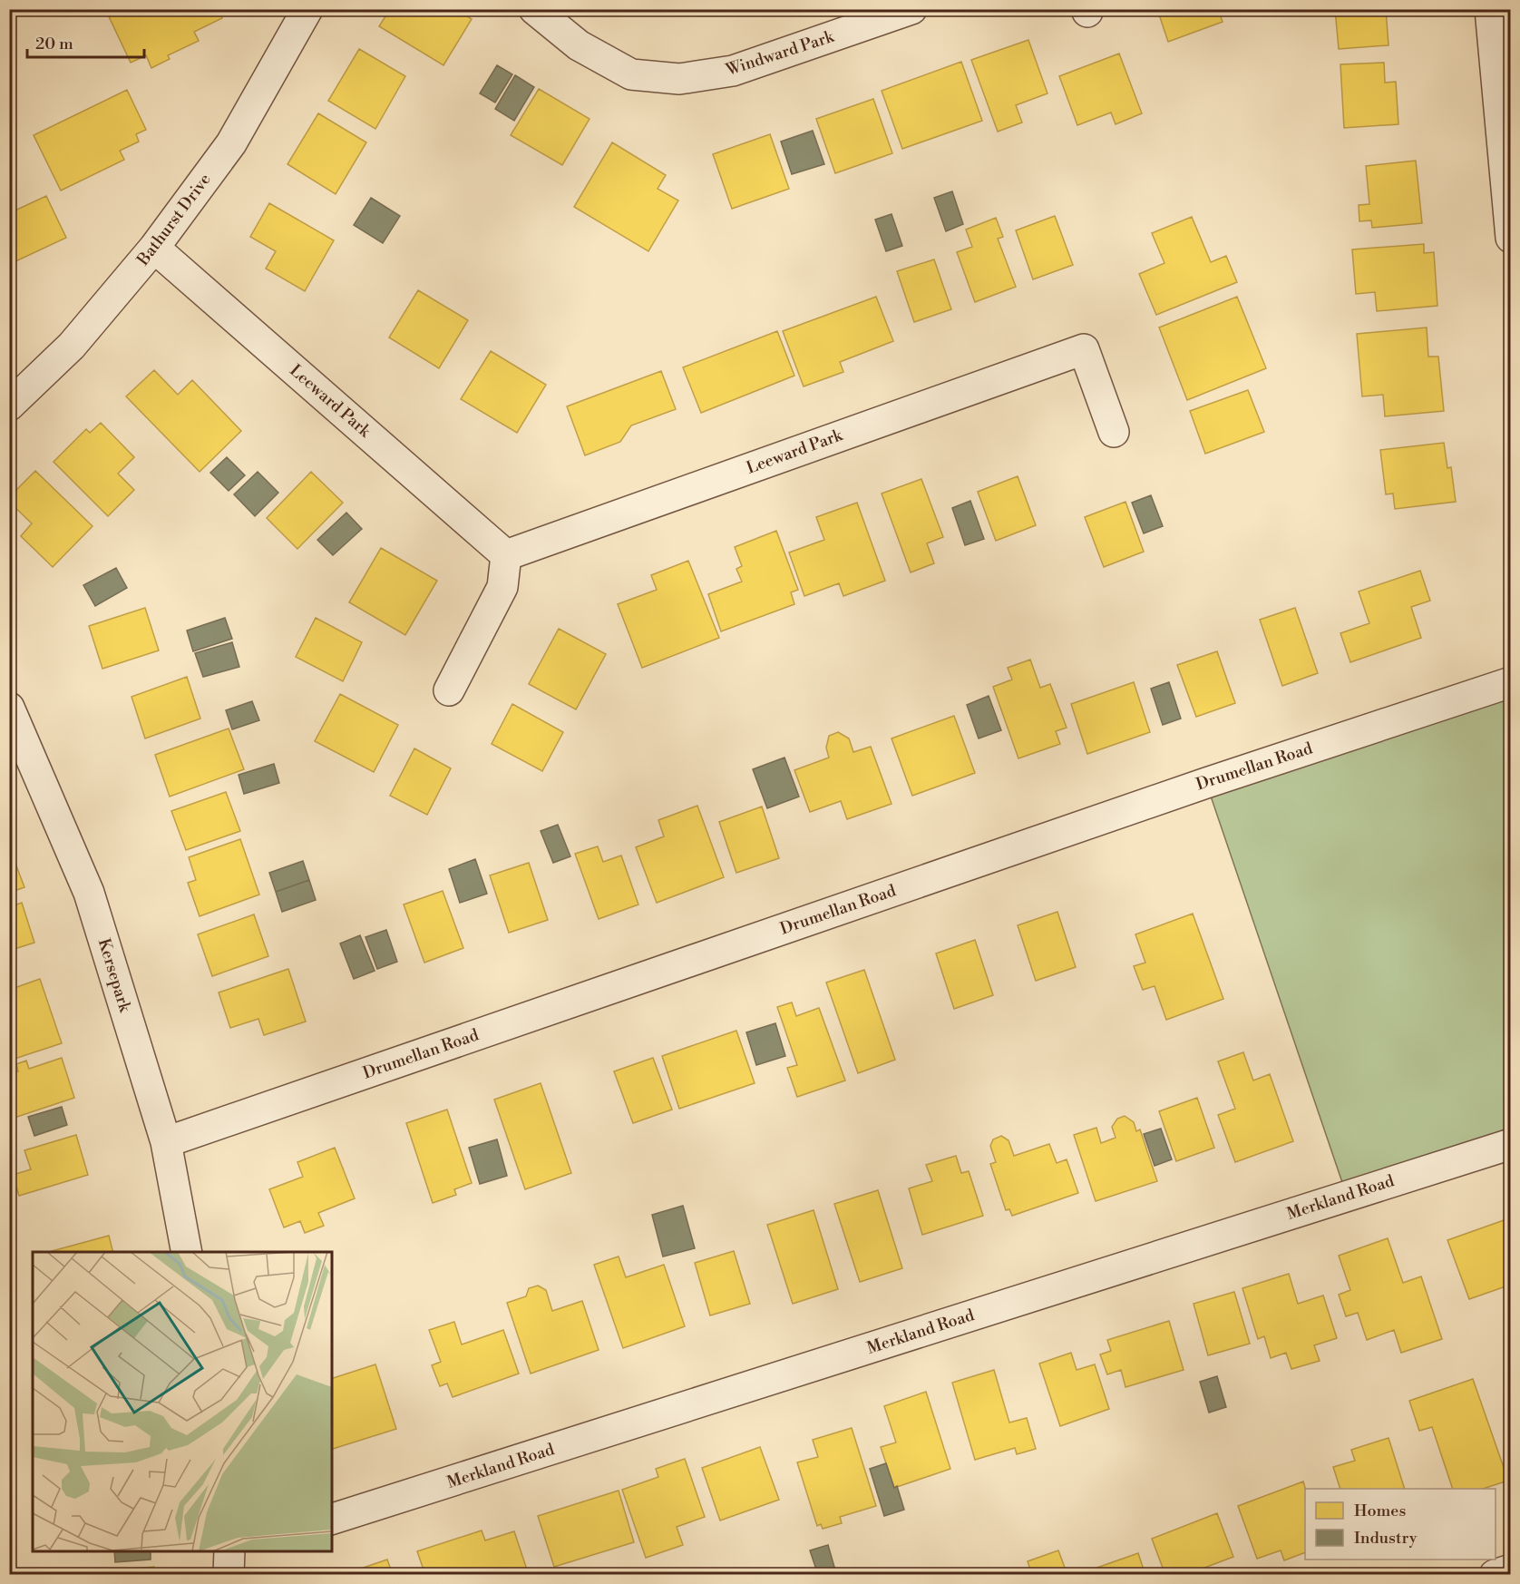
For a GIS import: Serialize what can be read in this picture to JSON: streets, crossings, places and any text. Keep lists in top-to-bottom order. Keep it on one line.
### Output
{"streets":{"street":["Windward Park","Bathurst Drive","Leeward Park","Drumellan Road","Kersepark","Merkland Road"]},"crossings":[["Bathurst Drive","Leeward Park"],["Drumellan Road","Kersepark"]],"legend":["Homes","Industry"],"scale_bar":"20 m"}
